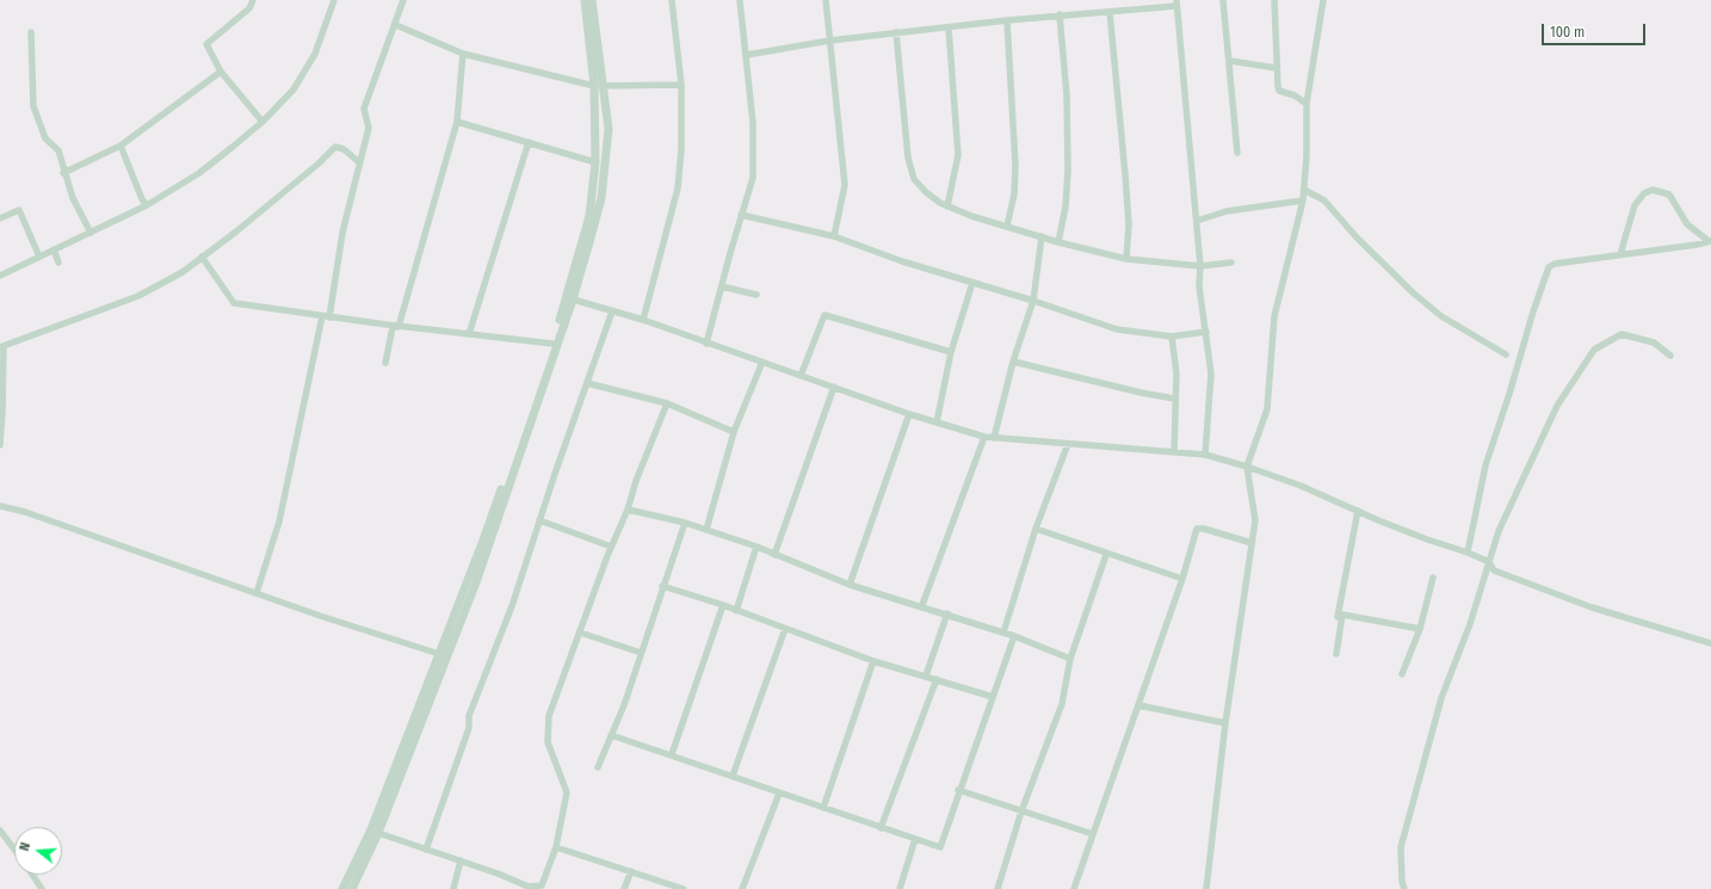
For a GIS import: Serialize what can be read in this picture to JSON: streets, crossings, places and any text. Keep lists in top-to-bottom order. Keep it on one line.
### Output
{"scale_bar":"100 m","north":"left"}
